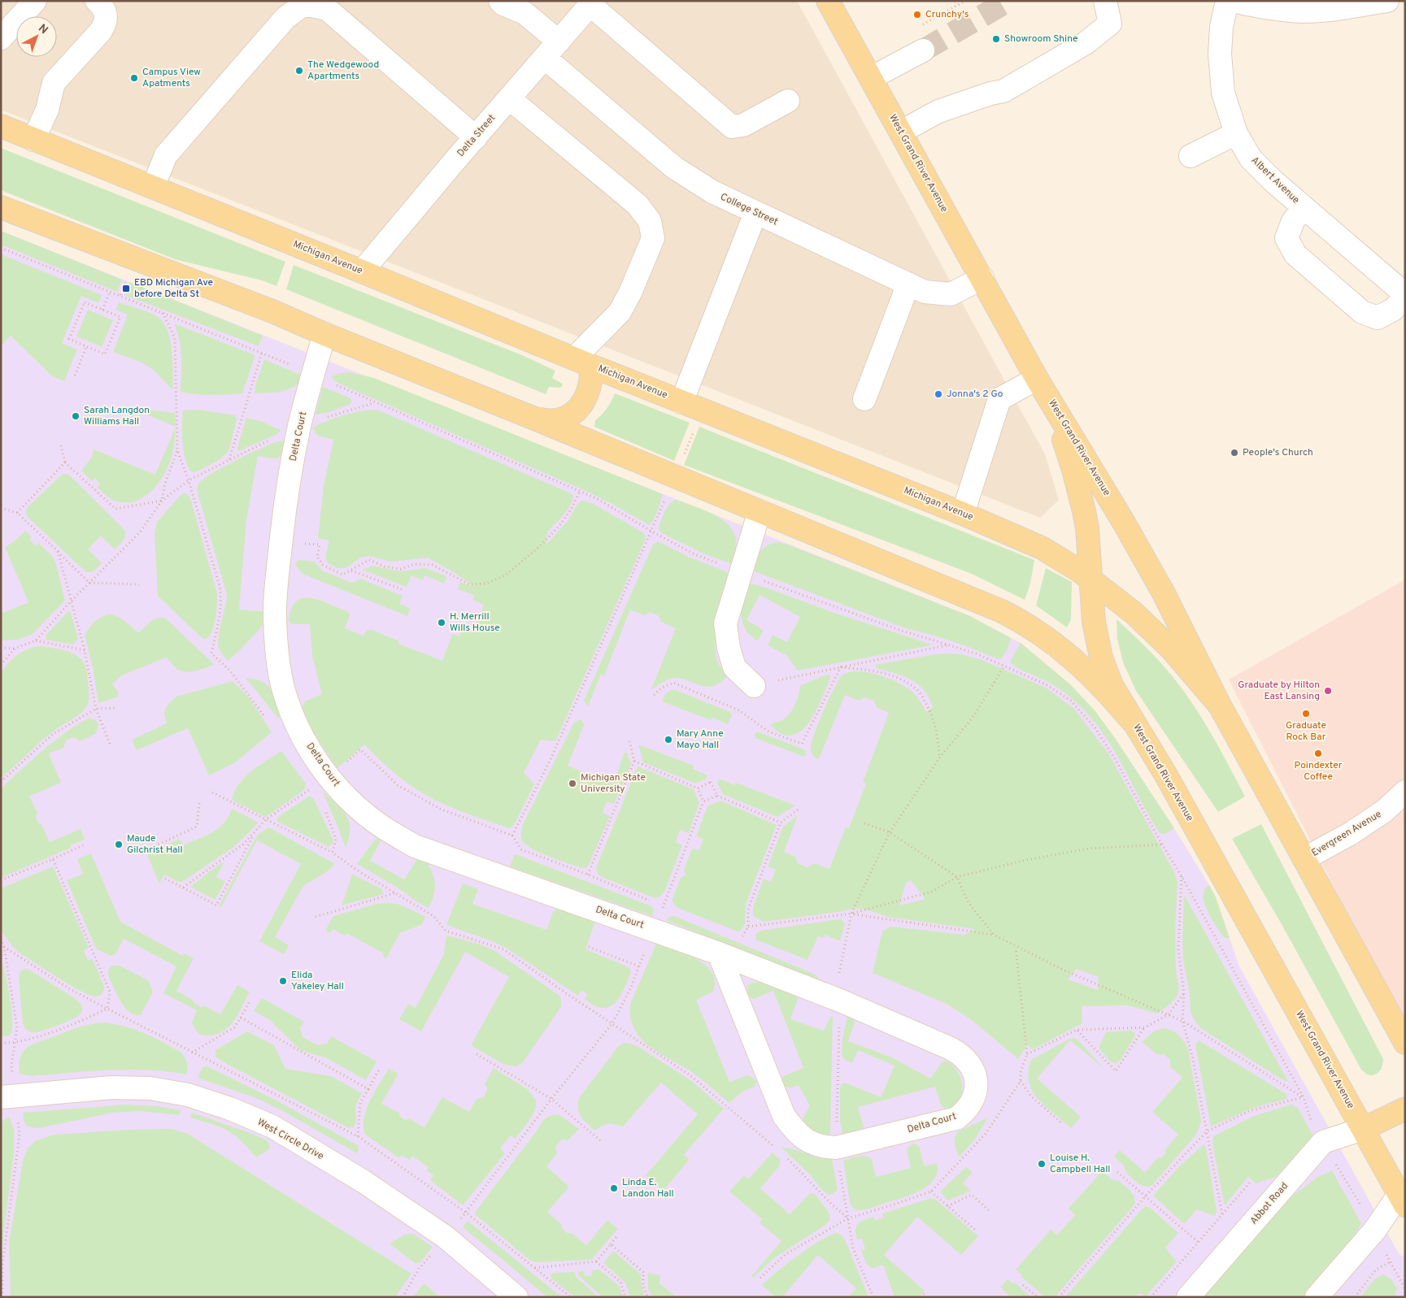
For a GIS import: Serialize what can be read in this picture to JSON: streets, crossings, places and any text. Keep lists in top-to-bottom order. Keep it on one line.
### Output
{"streets":{"main road":["West Grand River Avenue","Michigan Avenue"],"street":["Delta Street","Albert Avenue","College Street","Delta Court","Evergreen Avenue","West Circle Drive","Abbot Road"]},"crossings":[["Delta Street","College Street"],["Delta Street","Michigan Avenue"],["West Grand River Avenue","College Street"],["West Grand River Avenue","Michigan Avenue"],["West Grand River Avenue","Evergreen Avenue"]],"places":{"other":["Crunchy's","Showroom Shine","The Wedgewood Apartments","Campus View Apatments","Jonna's 2 Go","Sarah Langdon Williams Hall","People's Church","H. Merrill Wills House","Graduate by Hilton East Lansing","Graduate Rock Bar","Mary Anne Mayo Hall","Poindexter Coffee","Michigan State University","Maude Gilchrist Hall","Elida Yakeley Hall","Louise H. Campbell Hall","Linda E. Landon Hall"],"transit":["EBD Michigan Ave before Delta St"]},"north":"top right"}
